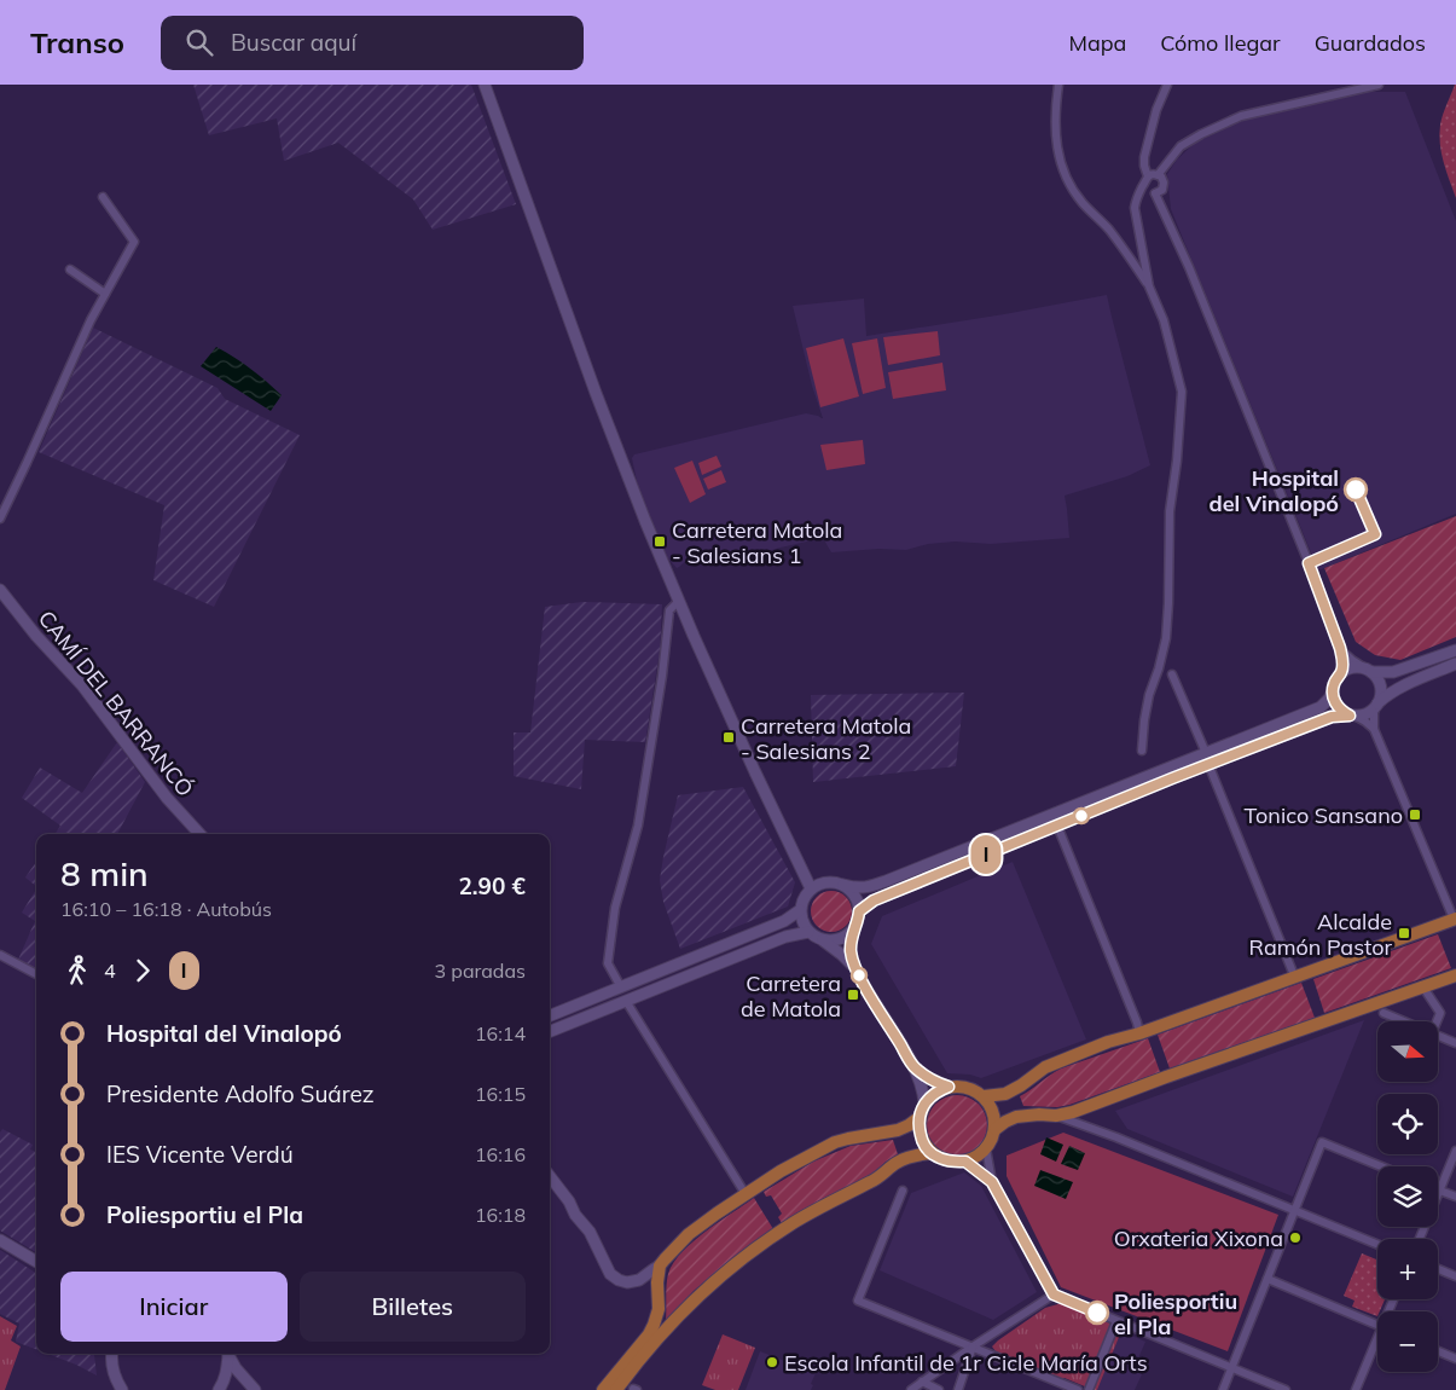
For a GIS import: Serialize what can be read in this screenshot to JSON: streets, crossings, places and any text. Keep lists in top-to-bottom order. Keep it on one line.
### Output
{"streets":{"main road":["CAMÍ DEL BARRANCÓ"]},"places":{"other":["Hospital del Vinalopó","Orxateria Xixona","Poliesportiu el Pla","Escola Infantil de 1r Cicle María Orts"],"transit":["Carretera Matola - Salesians 1","Carretera Matola - Salesians 2","Tonico Sansano","Alcalde Ramón Pastor","Carretera de Matola"]},"lines":["bus line I"],"north":"right","page":{"header":"Transo","search":"Buscar aquí","nav":["Mapa","Cómo llegar","Guardados"],"on_map":"I","heading":["8 min","16:10 – 16:18 · Autobús","2.90 €"],"legs":["4","I","3 paradas"],"list":[{"name":"Hospital del Vinalopó","value":"16:14"},{"name":"Presidente Adolfo Suárez","value":"16:15"},{"name":"IES Vicente Verdú","value":"16:16"},{"name":"Poliesportiu el Pla","value":"16:18"}],"map_buttons":["+","−"],"buttons":["Iniciar","Billetes"]}}
